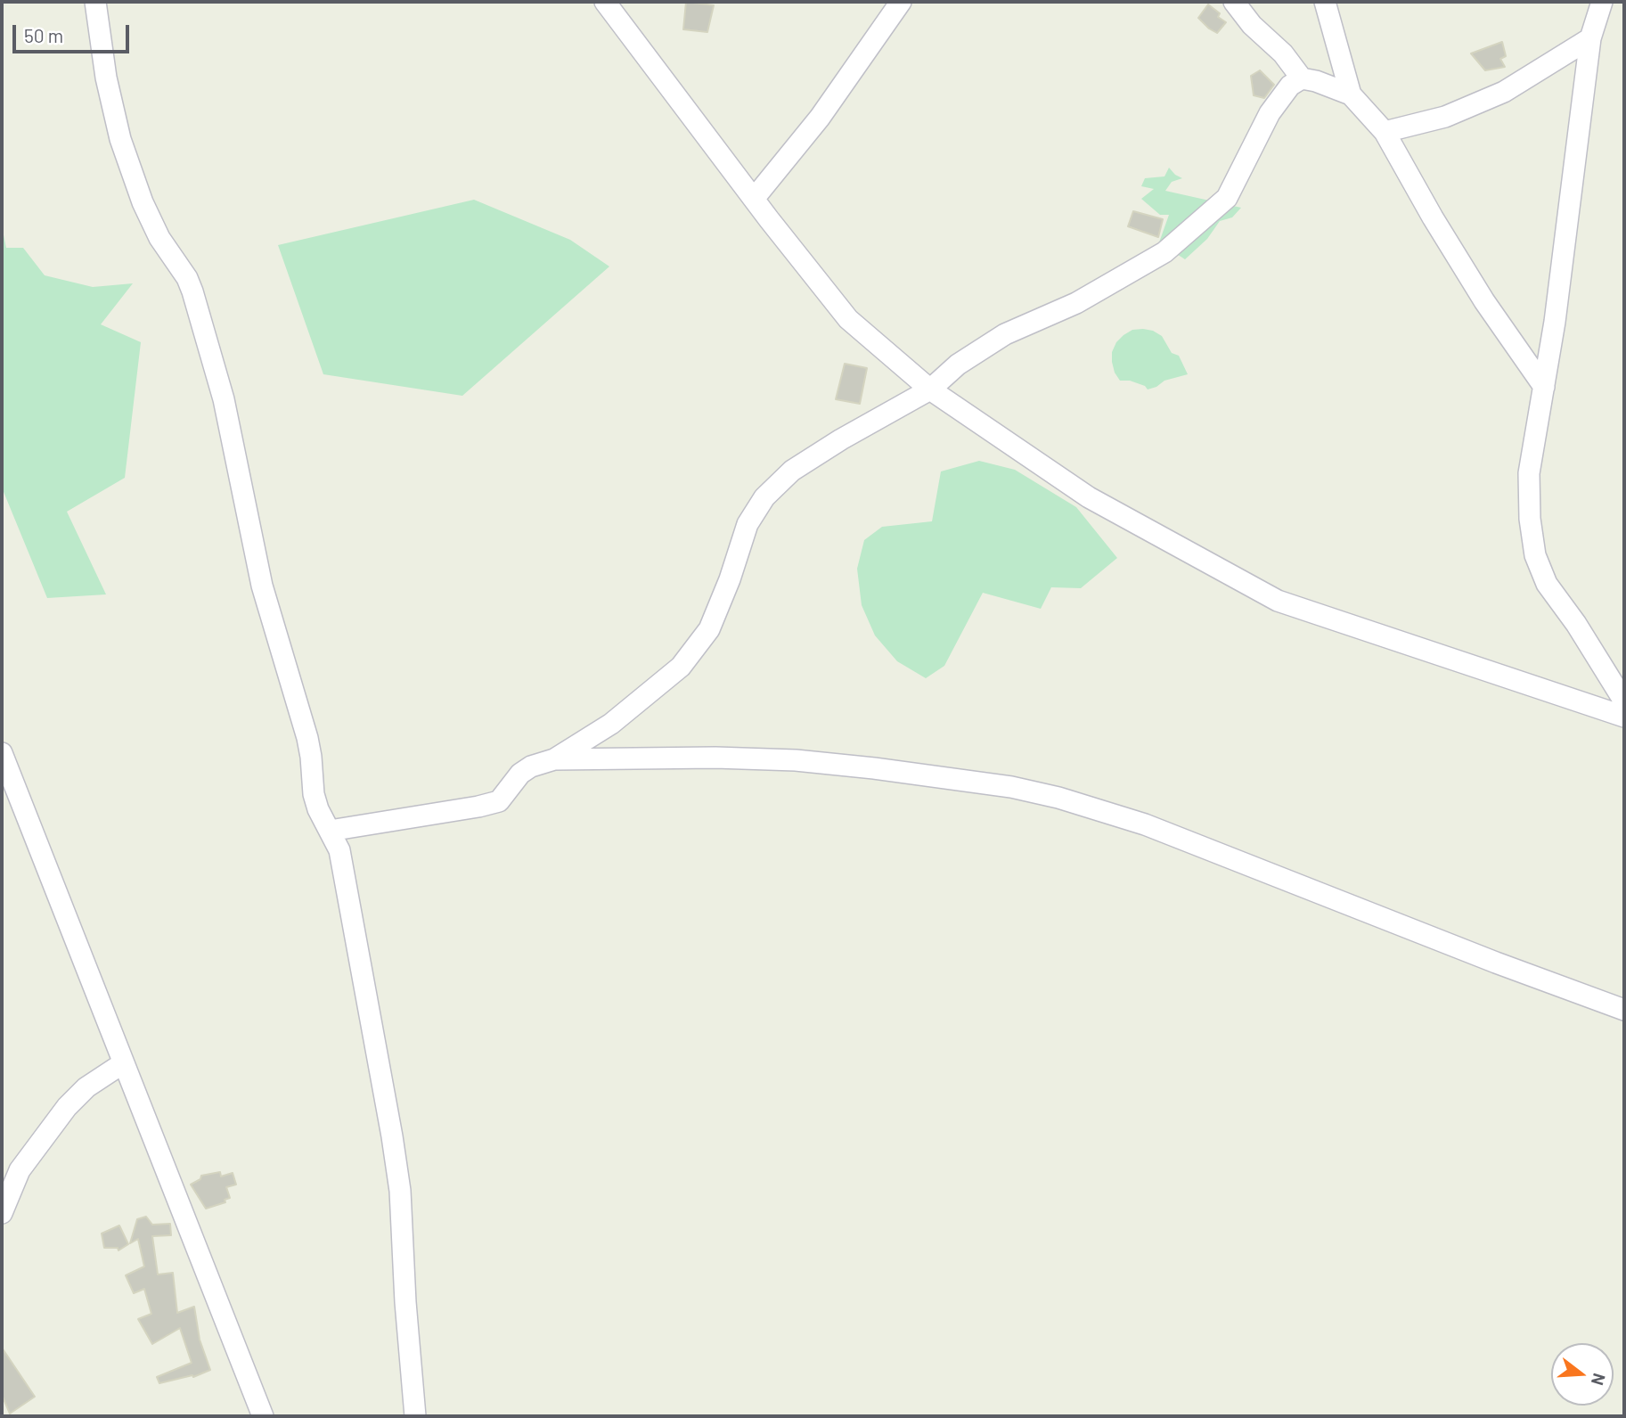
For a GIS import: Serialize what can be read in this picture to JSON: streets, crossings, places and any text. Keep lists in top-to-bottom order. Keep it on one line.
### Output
{"scale_bar":"50 m","north":"right"}
